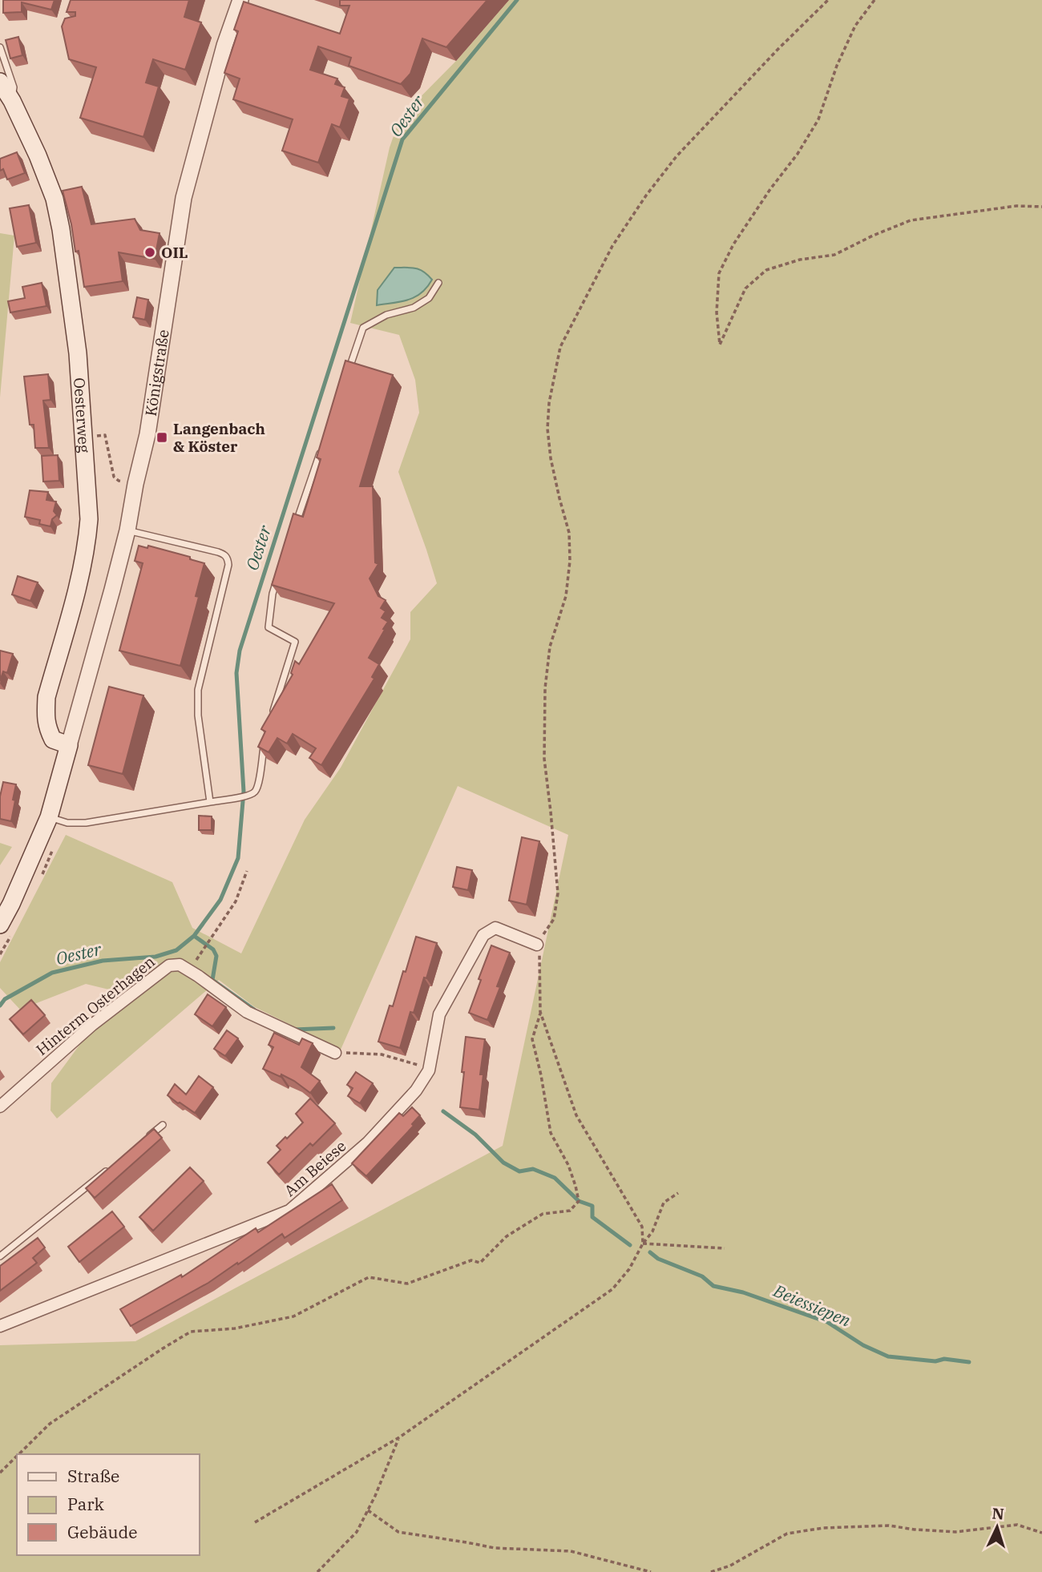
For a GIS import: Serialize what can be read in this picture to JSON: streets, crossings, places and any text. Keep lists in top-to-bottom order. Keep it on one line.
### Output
{"streets":{"main road":["Oesterweg"],"street":["Königstraße","Hinterm Osterhagen","Am Beiese"]},"crossings":[["Königstraße","Oesterweg"]],"water":["Oester","Beiessiepen"],"places":{"other":["OIL"],"transit":["Langenbach & Köster"]},"legend":["Straße","Park","Gebäude"],"north":"top"}
